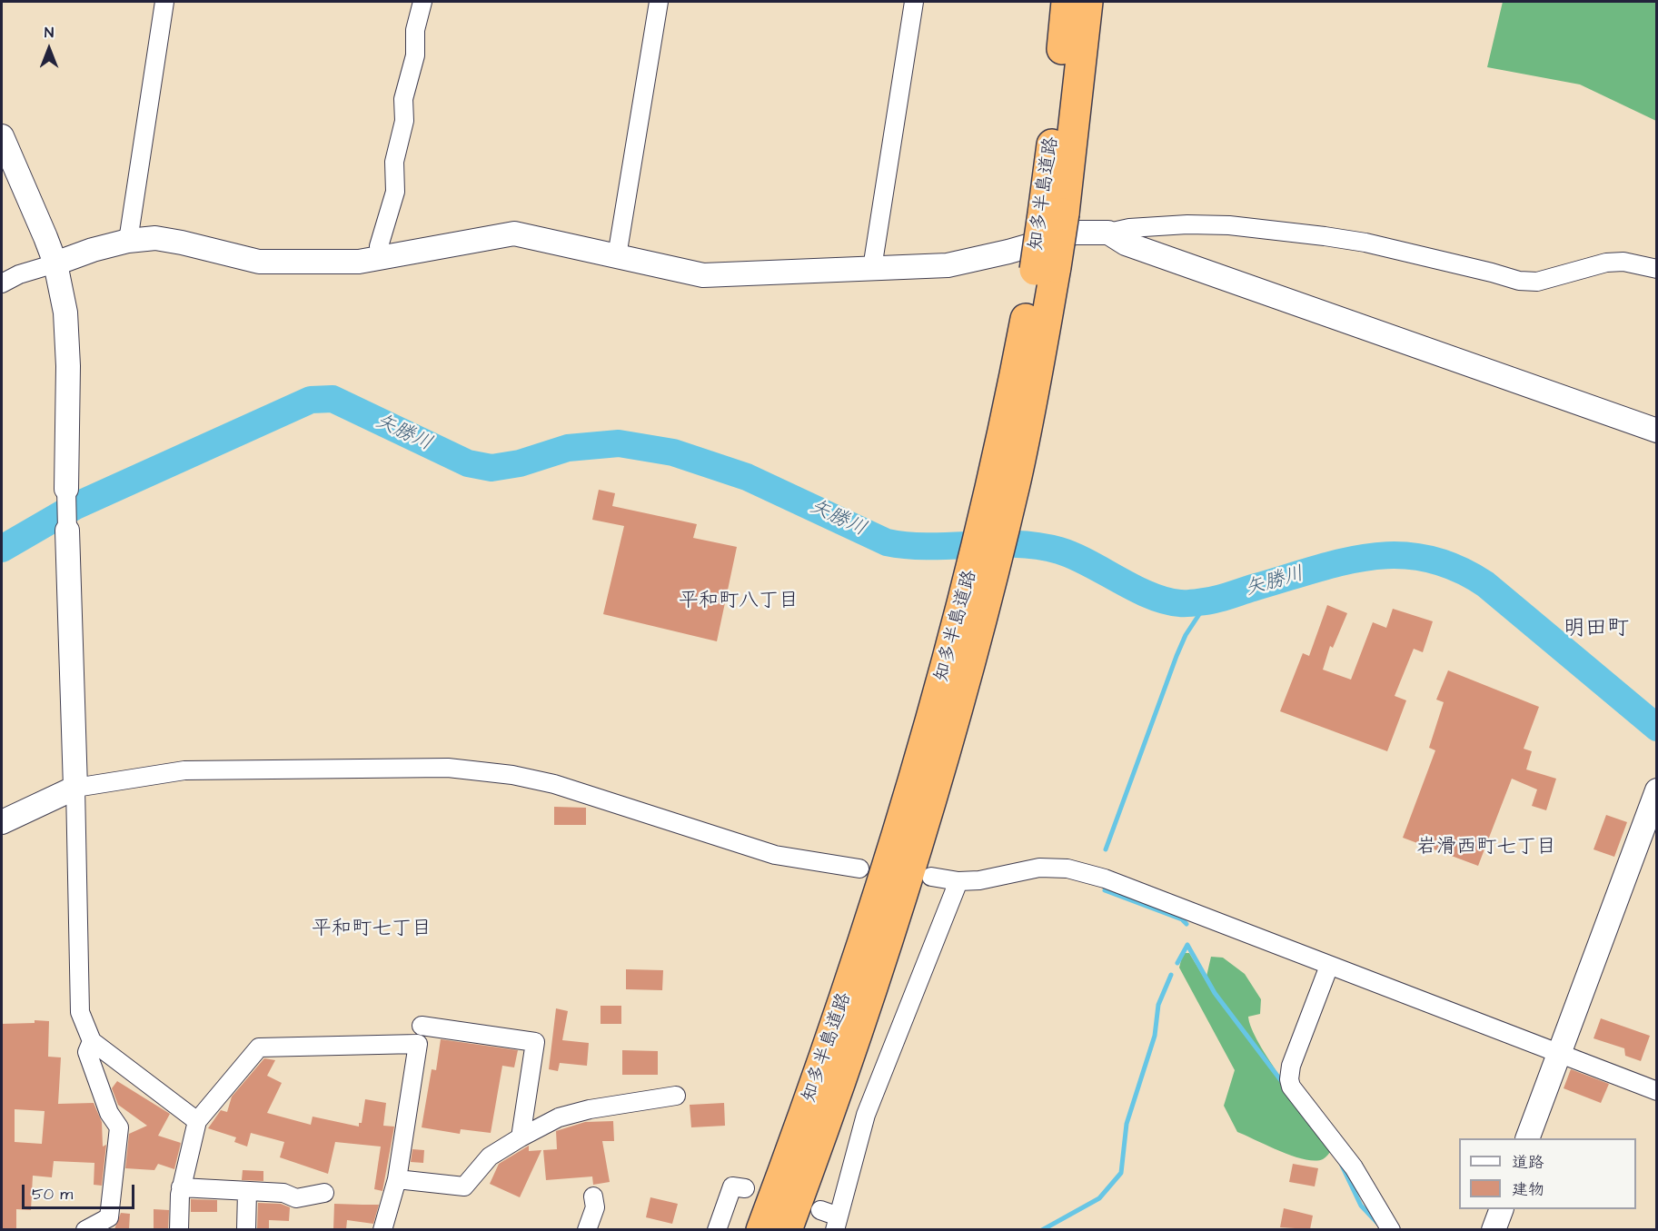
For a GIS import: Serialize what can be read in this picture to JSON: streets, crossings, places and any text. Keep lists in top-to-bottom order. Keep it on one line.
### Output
{"streets":{"highway":["知多半島道路"]},"districts":["平和町八丁目","明田町","岩滑西町七丁目","平和町七丁目"],"water":["矢勝川"],"legend":["道路","建物"],"scale_bar":"50 m","north":"top"}
